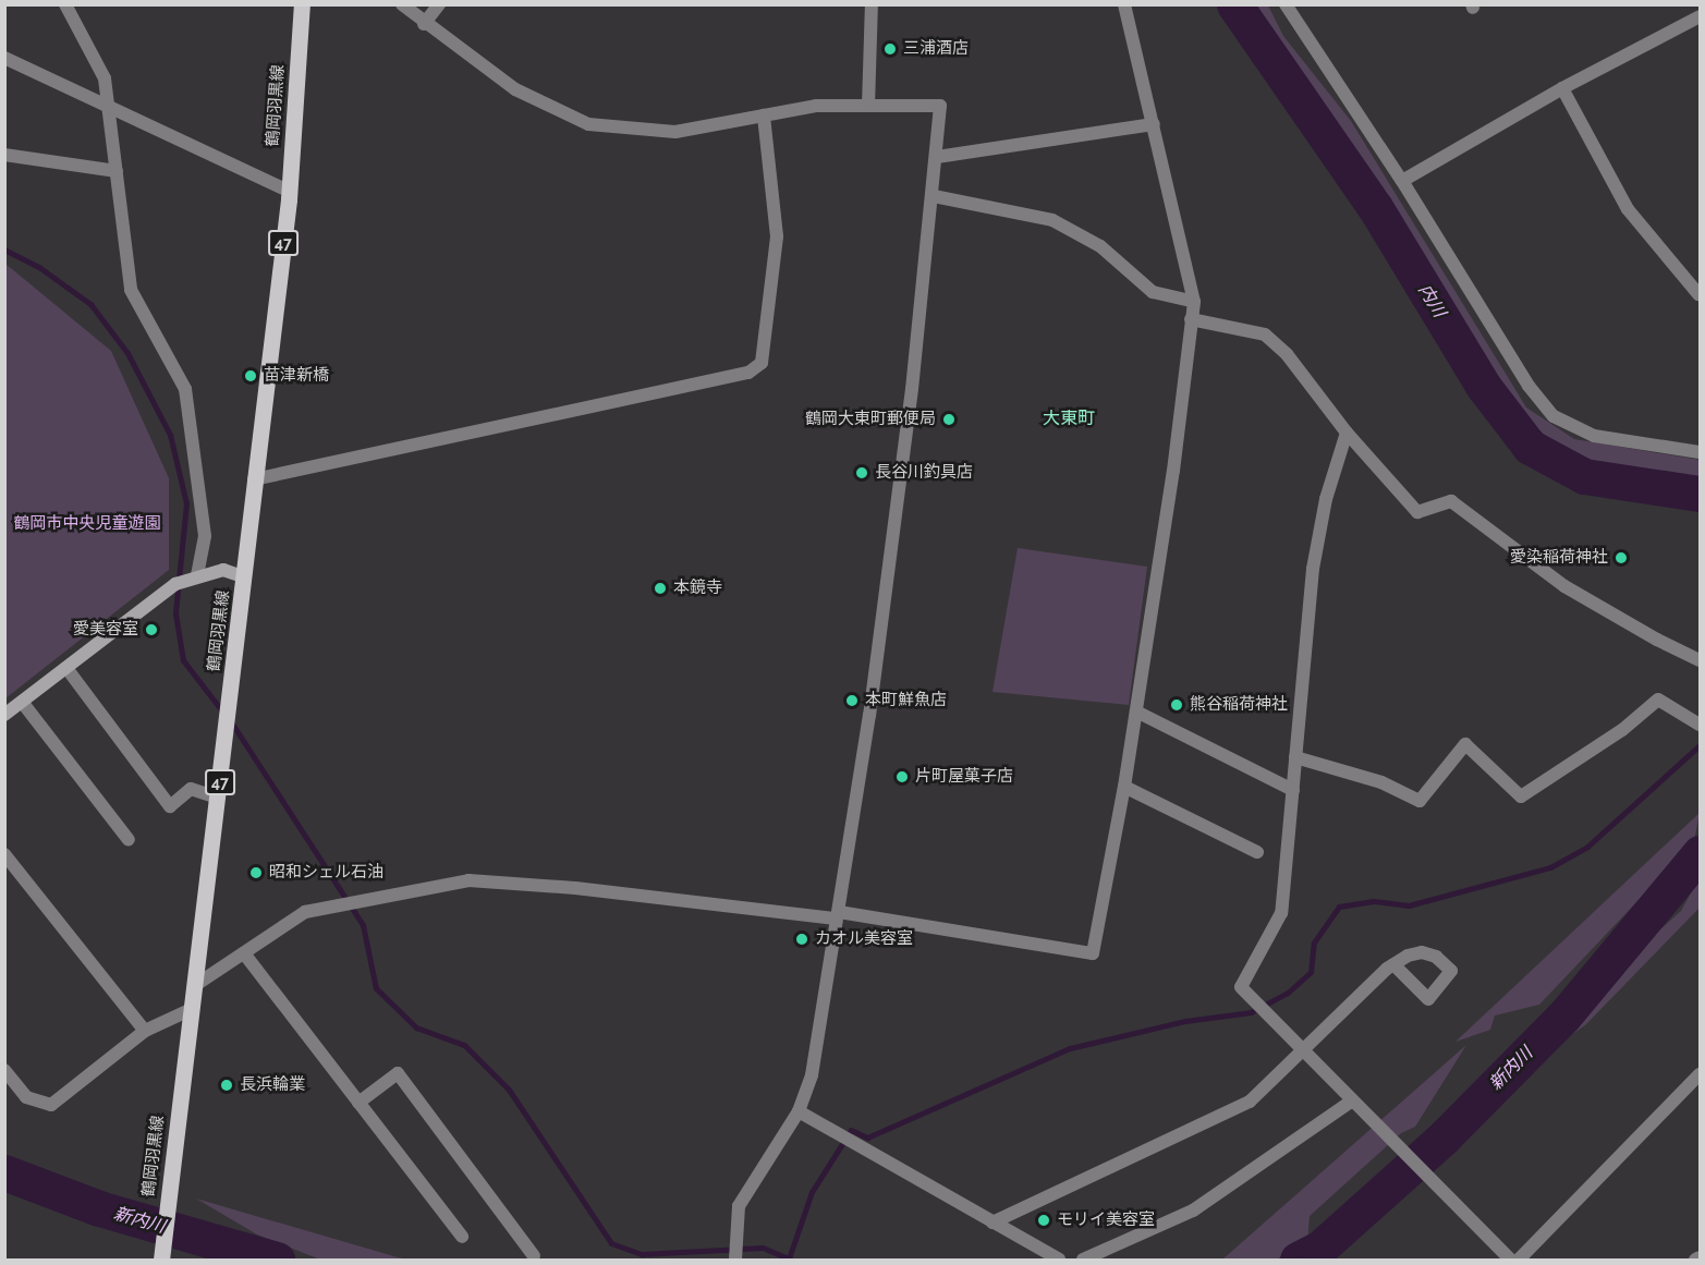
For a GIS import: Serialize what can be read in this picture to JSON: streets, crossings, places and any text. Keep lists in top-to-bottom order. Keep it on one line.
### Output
{"streets":{"main road":["鶴岡羽黒線","47"]},"districts":["大東町"],"water":["内川","新内川"],"parks":["鶴岡市中央児童遊園"],"places":["三浦酒店","苗津新橋","鶴岡大東町郵便局","長谷川釣具店","愛染稲荷神社","本鏡寺","愛美容室","本町鮮魚店","熊谷稲荷神社","片町屋菓子店","昭和シェル石油","カオル美容室","長浜輪業","モリイ美容室"]}
